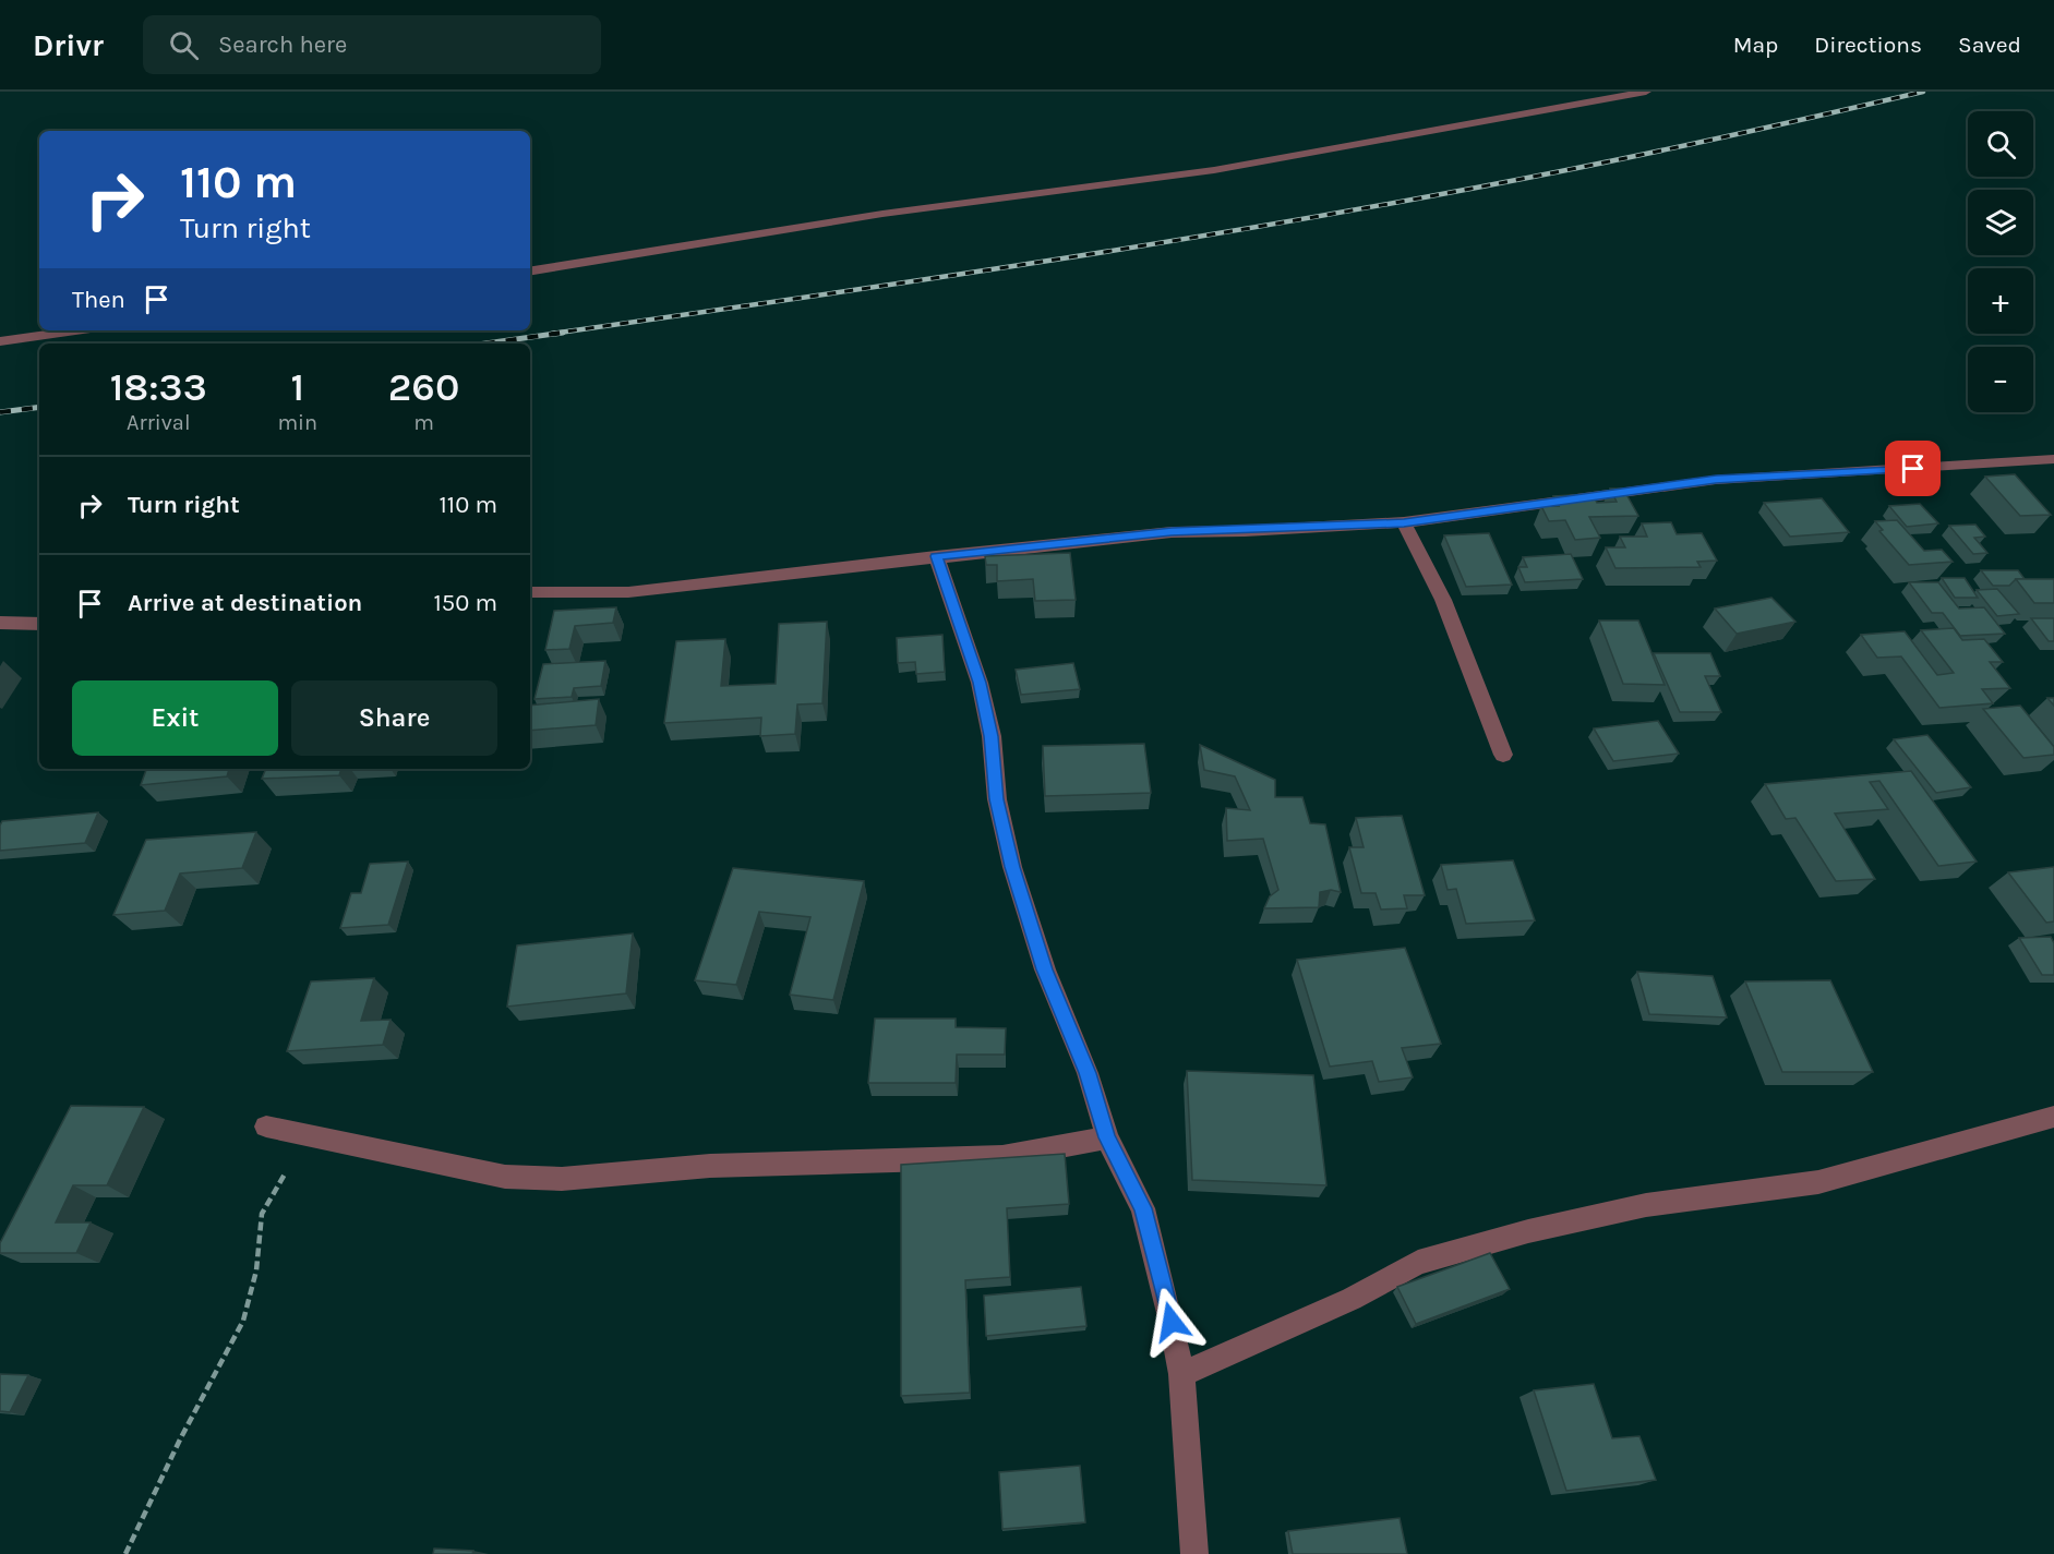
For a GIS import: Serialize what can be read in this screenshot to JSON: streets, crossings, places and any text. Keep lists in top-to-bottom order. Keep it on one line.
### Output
{"page":{"header":"Drivr","search":"Search here","nav":["Map","Directions","Saved"],"map_buttons":["+","−"],"turn":["110 m","Turn right"],"then":"Then","eta":["18:33","Arrival","1","min","260","m"],"list":[{"name":"Turn right","value":"110 m"},{"name":"Arrive at destination","value":"150 m"}],"buttons":["Exit","Share"]}}
